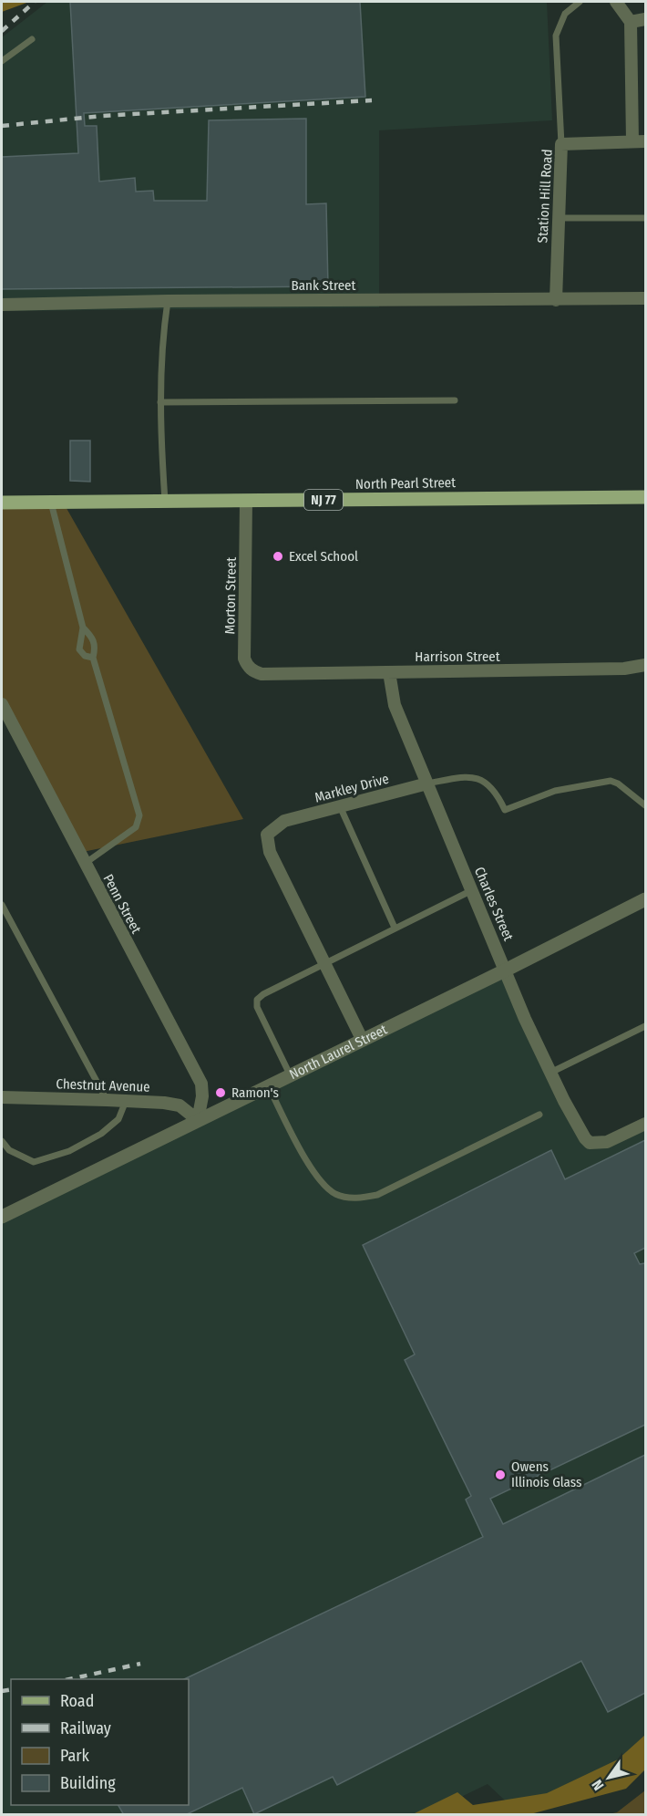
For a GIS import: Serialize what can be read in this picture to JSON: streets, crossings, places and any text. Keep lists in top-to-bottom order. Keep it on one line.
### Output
{"streets":{"main road":["North Pearl Street","NJ 77"],"street":["Station Hill Road","Bank Street","Morton Street","Harrison Street","Markley Drive","Penn Street","Charles Street","North Laurel Street","Chestnut Avenue"]},"crossings":[["Station Hill Road","Bank Street"],["North Pearl Street","Morton Street"],["Morton Street","Harrison Street"],["Harrison Street","Charles Street"],["Markley Drive","Charles Street"],["Markley Drive","North Laurel Street"],["Penn Street","North Laurel Street"],["Penn Street","Chestnut Avenue"],["Charles Street","North Laurel Street"],["North Laurel Street","Chestnut Avenue"]],"places":["Excel School","Ramon's","Owens Illinois Glass"],"legend":["Road","Railway","Park","Building"],"north":"bottom left"}
